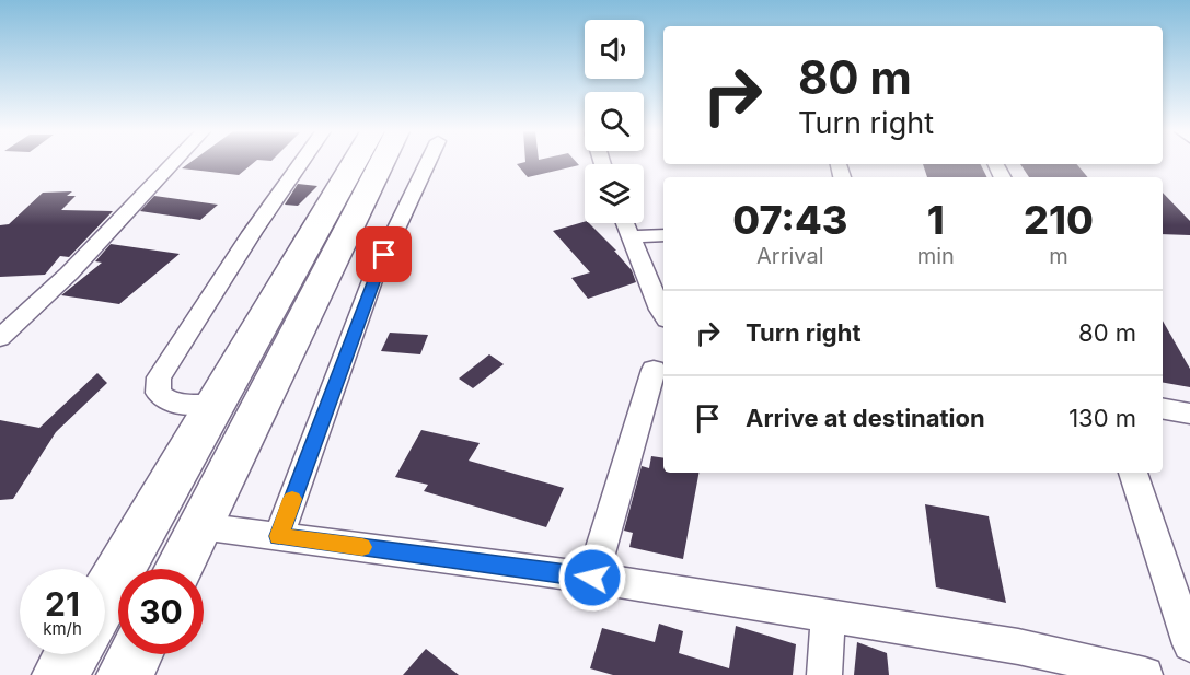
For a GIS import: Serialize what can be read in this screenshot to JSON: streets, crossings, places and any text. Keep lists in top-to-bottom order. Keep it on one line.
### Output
{"page":{"turn":["80 m","Turn right"],"eta":["07:43","Arrival","1","min","210","m"],"list":[{"name":"Turn right","value":"80 m"},{"name":"Arrive at destination","value":"130 m"}],"speed":"21 km/h","limit":"30"}}
